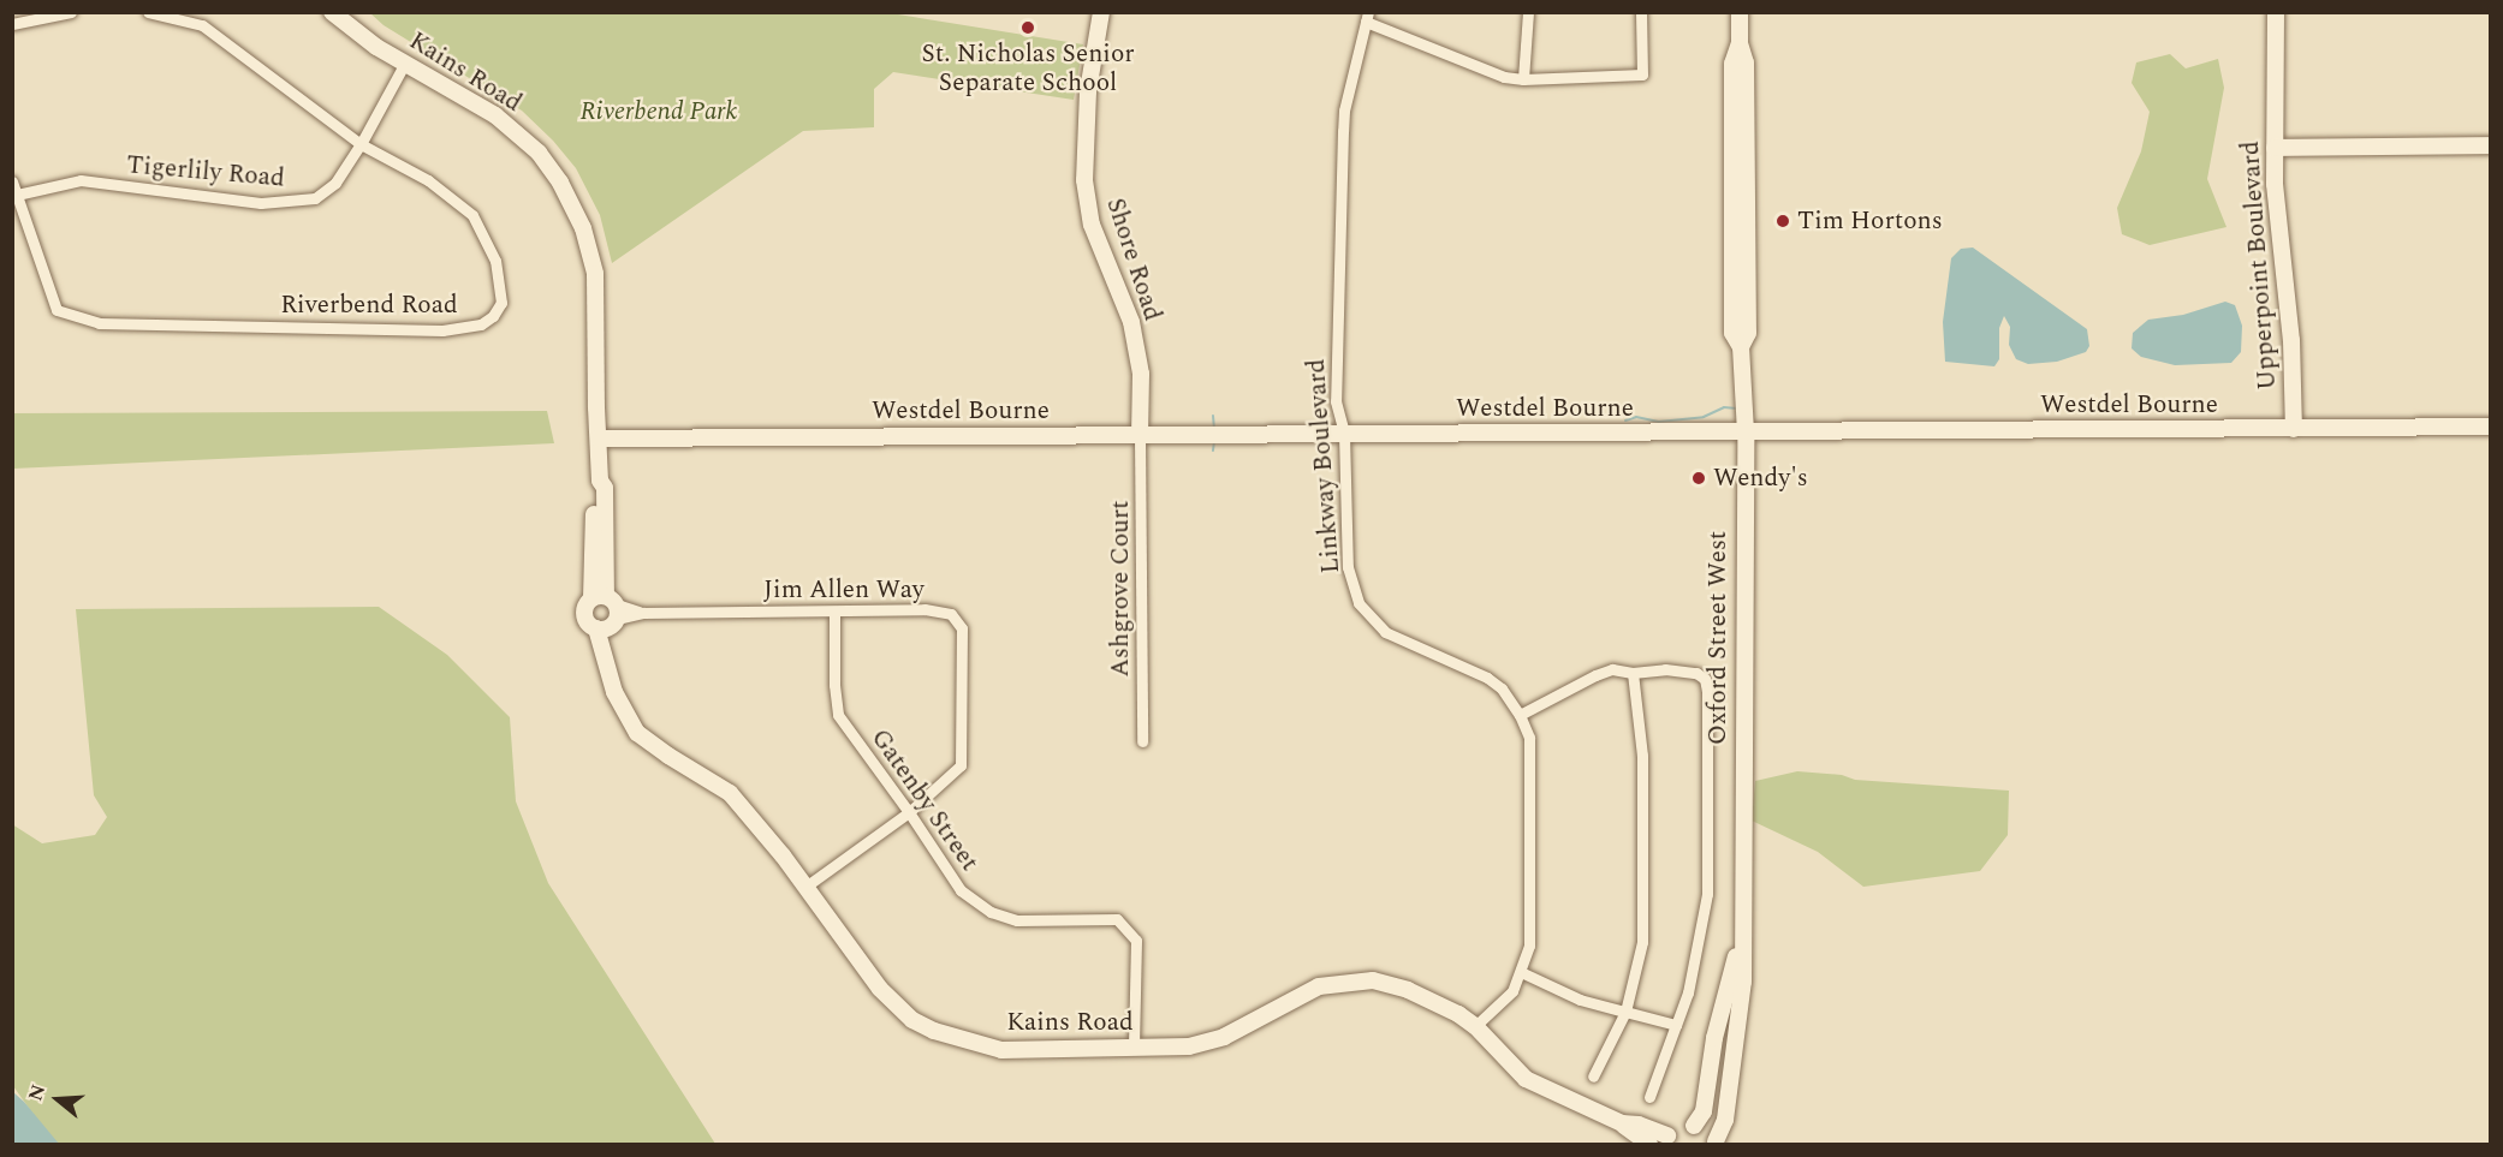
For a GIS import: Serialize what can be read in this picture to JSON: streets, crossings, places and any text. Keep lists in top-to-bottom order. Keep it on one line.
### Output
{"streets":{"street":["Kains Road","Tigerlily Road","Shore Road","Upperpoint Boulevard","Riverbend Road","Westdel Bourne","Linkway Boulevard","Ashgrove Court","Jim Allen Way","Oxford Street West","Gatenby Street"]},"crossings":[["Kains Road","Tigerlily Road"],["Kains Road","Westdel Bourne"],["Kains Road","Linkway Boulevard"],["Kains Road","Jim Allen Way"],["Kains Road","Gatenby Street"],["Tigerlily Road","Riverbend Road"],["Shore Road","Westdel Bourne"],["Shore Road","Ashgrove Court"],["Upperpoint Boulevard","Westdel Bourne"],["Westdel Bourne","Linkway Boulevard"],["Westdel Bourne","Ashgrove Court"],["Westdel Bourne","Oxford Street West"],["Jim Allen Way","Gatenby Street"]],"parks":["Riverbend Park"],"places":["St. Nicholas Senior Separate School","Tim Hortons","Wendy's"],"north":"left"}
